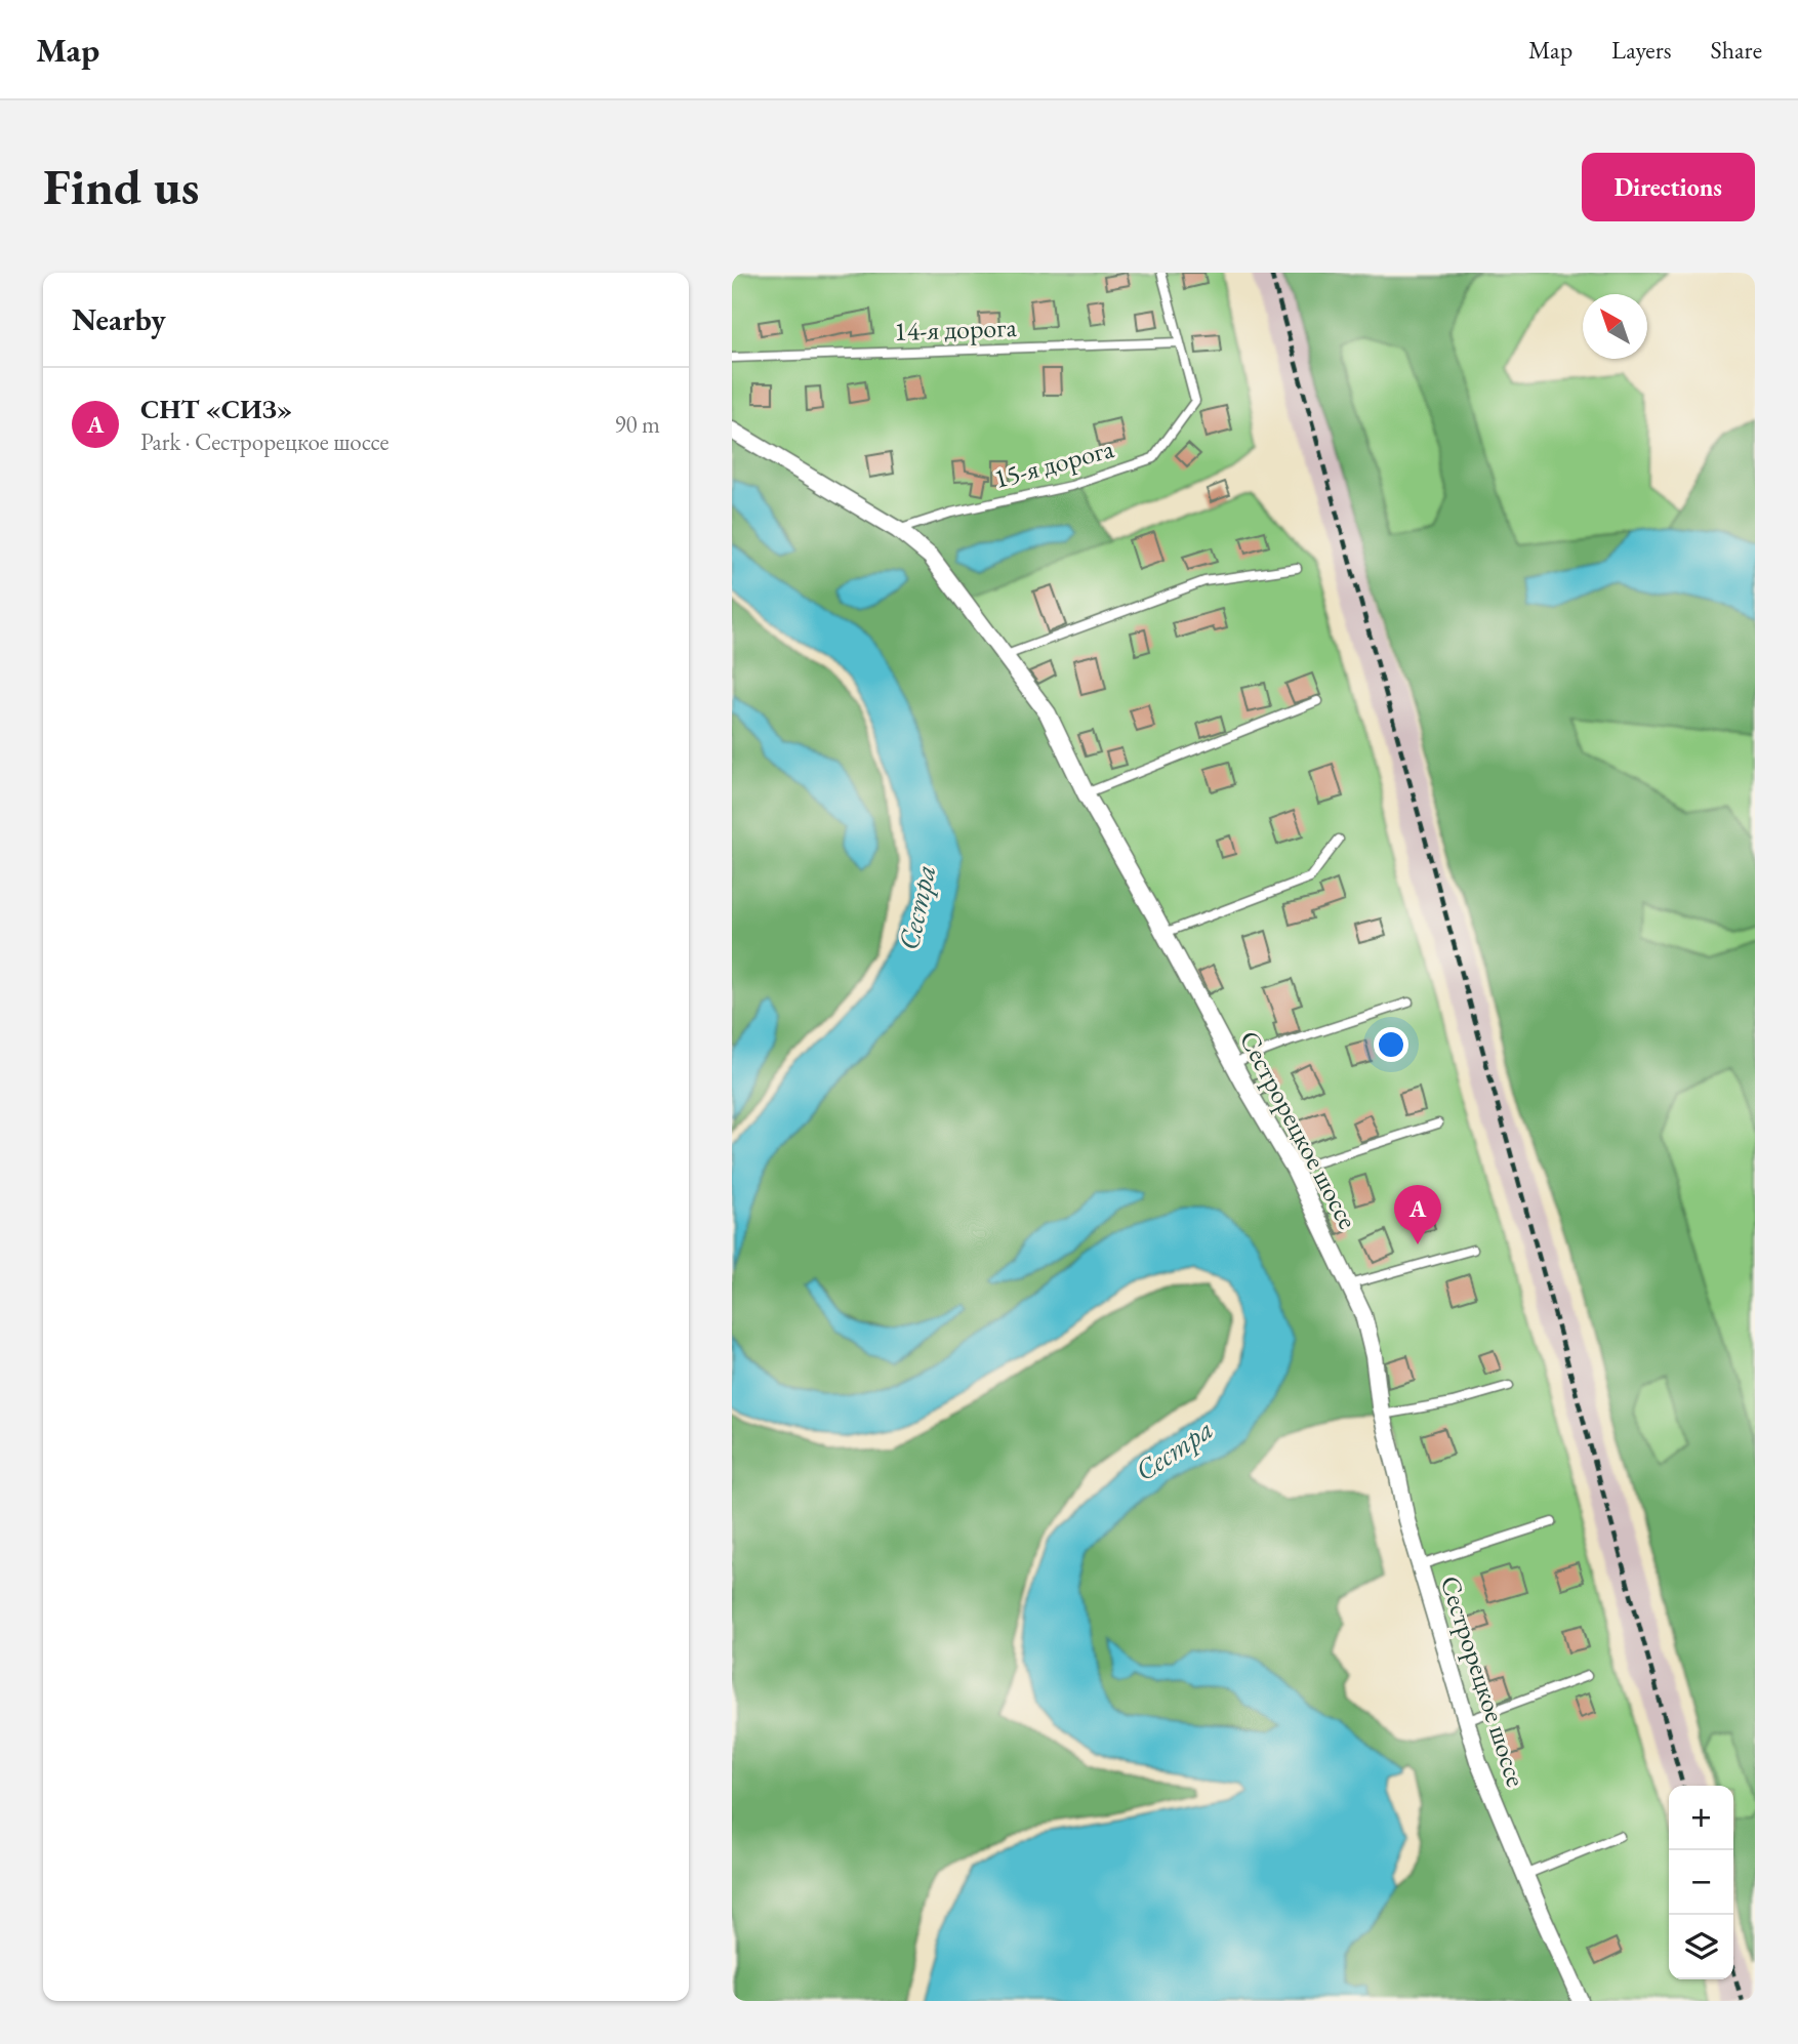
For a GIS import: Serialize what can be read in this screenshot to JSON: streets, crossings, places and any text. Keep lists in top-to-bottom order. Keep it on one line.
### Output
{"streets":{"street":["Сестрорецкое шоссе"],"lane":["14-я дорога","15-я дорога"]},"crossings":[["14-я дорога","15-я дорога"],["15-я дорога","Сестрорецкое шоссе"]],"water":["Сестра"],"north":"top left","page":{"header":"Map","nav":["Map","Layers","Share"],"buttons":"Directions","title":"Find us","heading":"Nearby","list":[{"mark":"A","name":"СНТ «СИЗ»","note":"Park · Сестрорецкое шоссе","value":"90 m"}],"pins":"A","map_buttons":["+","−"]}}
